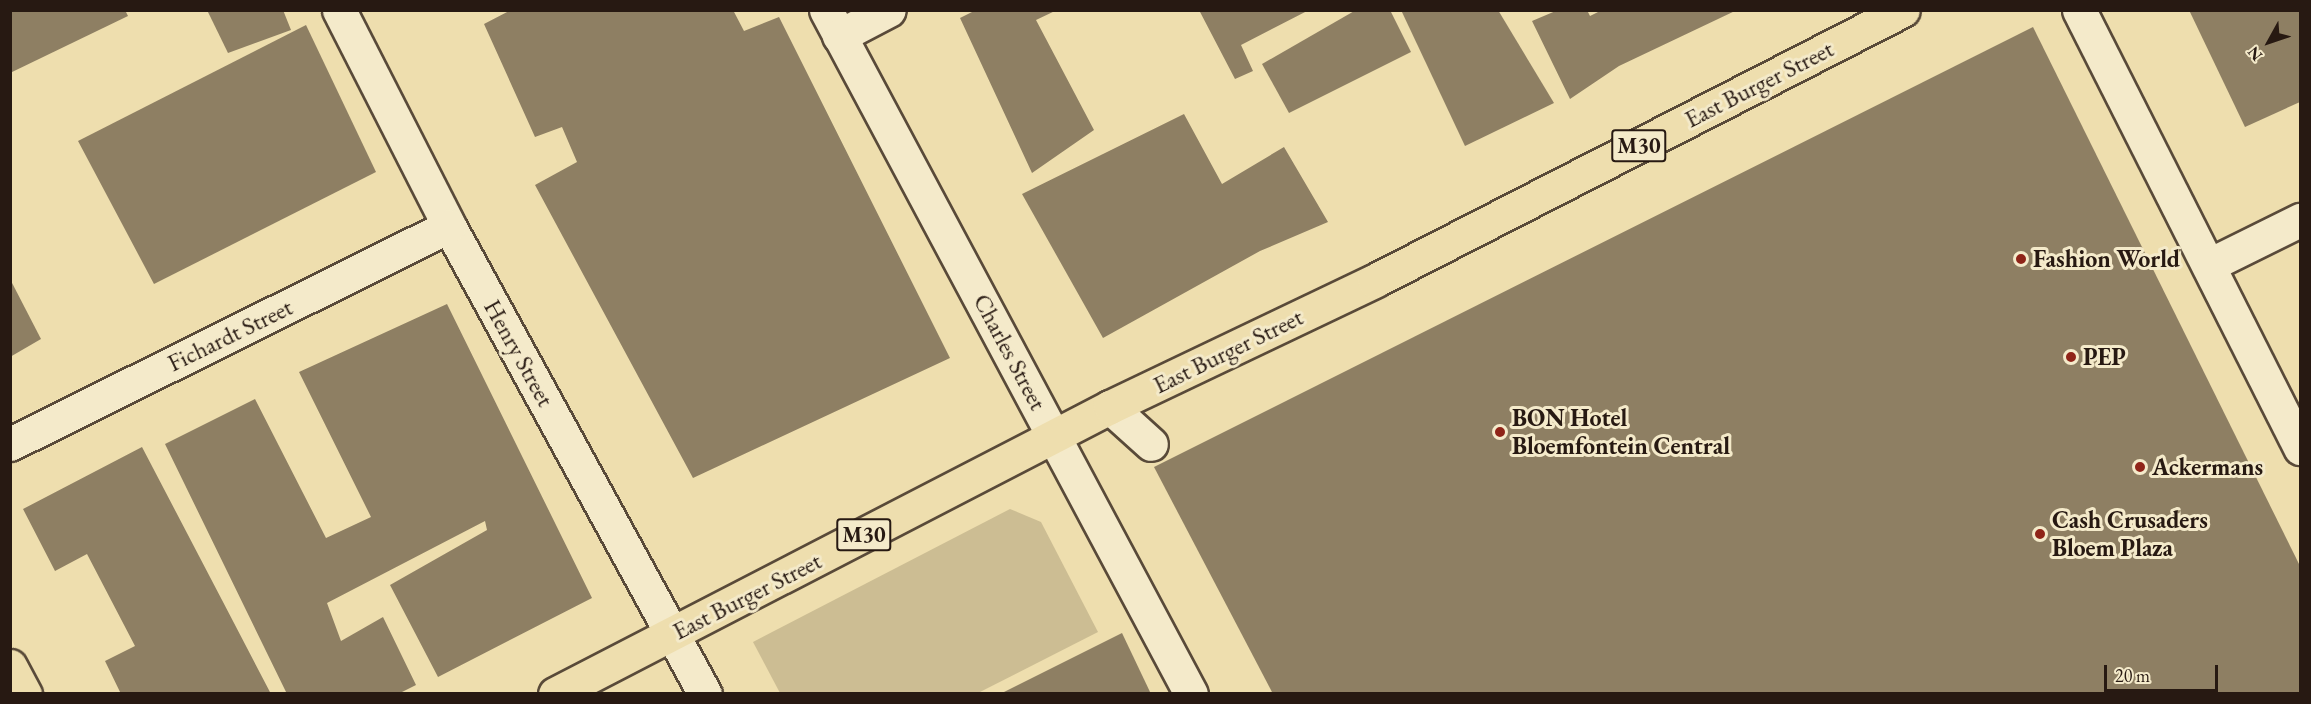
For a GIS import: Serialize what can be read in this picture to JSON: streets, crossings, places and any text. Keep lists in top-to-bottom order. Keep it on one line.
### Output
{"streets":{"main road":["East Burger Street","M30"],"street":["Fichardt Street","Charles Street","Henry Street"]},"crossings":[["East Burger Street","Charles Street"],["East Burger Street","Henry Street"],["Fichardt Street","Henry Street"]],"places":["Fashion World","PEP","BON Hotel Bloemfontein Central","Ackermans","Cash Crusaders Bloem Plaza"],"scale_bar":"20 m","north":"bottom left"}
